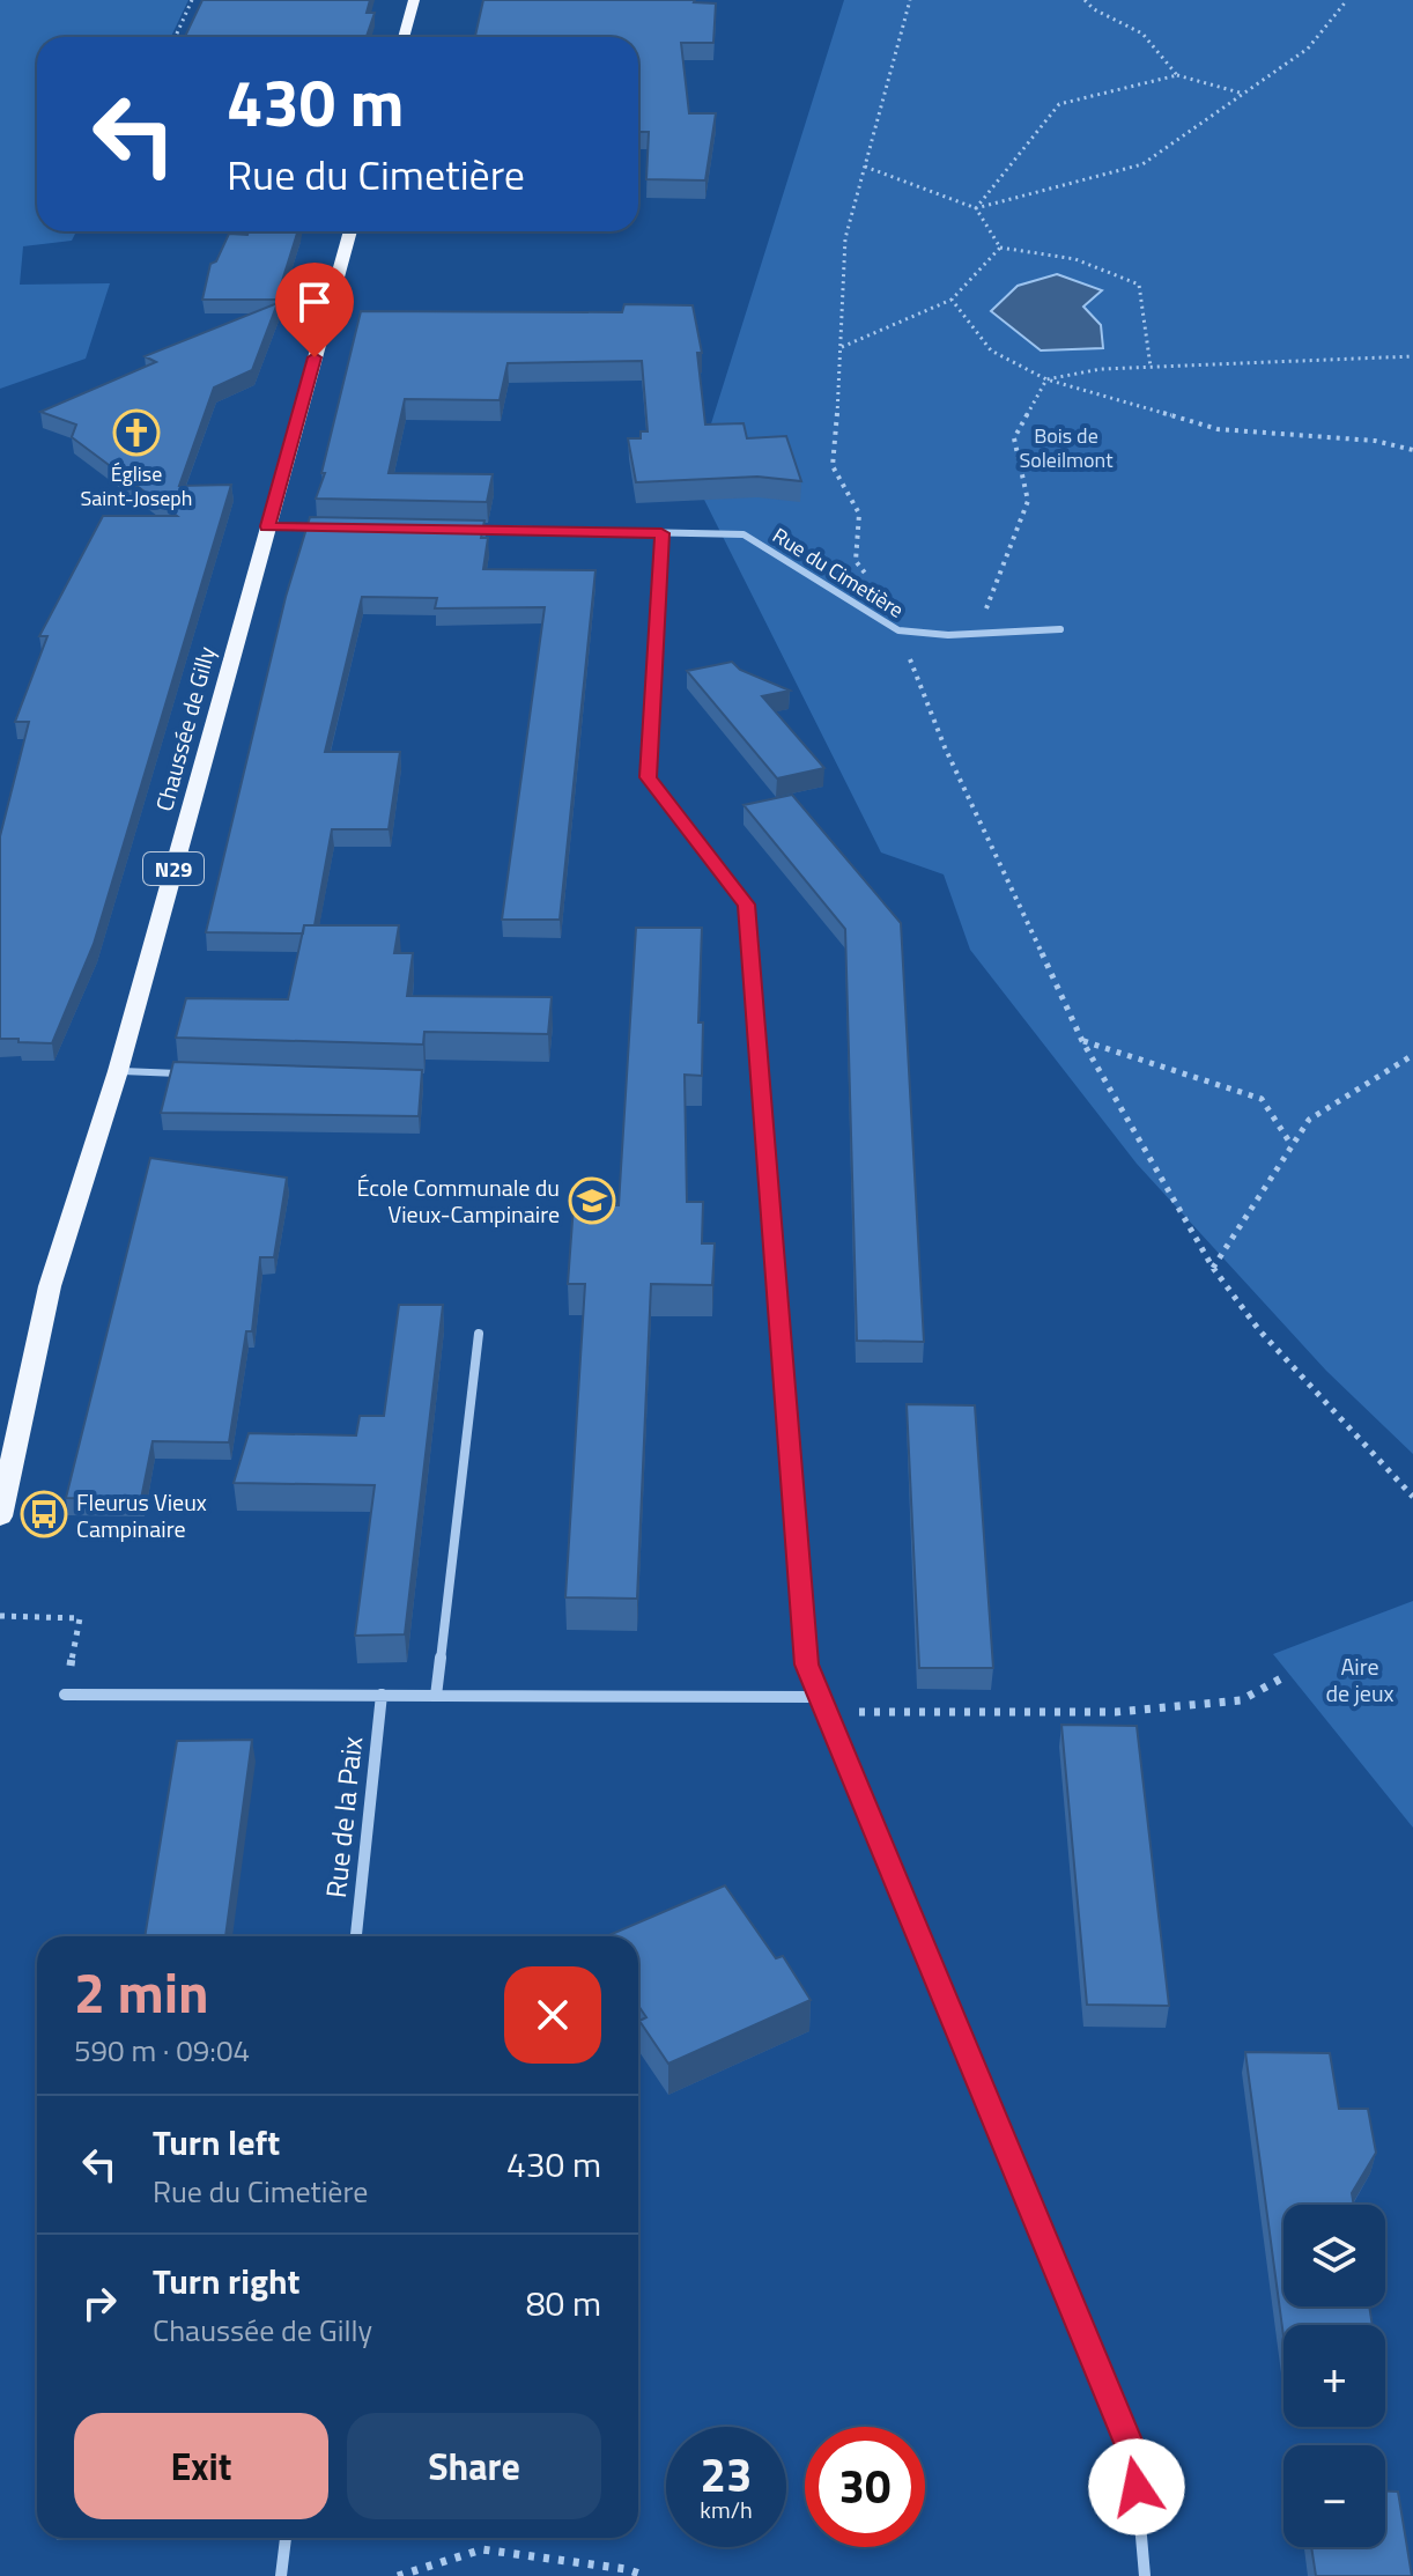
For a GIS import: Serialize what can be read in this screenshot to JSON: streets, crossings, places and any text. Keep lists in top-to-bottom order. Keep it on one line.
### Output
{"streets":{"main road":["Chaussée de Gilly","N29"],"street":["Rue du Cimetière","Rue de la Paix"]},"parks":["Bois de Soleilmont","Aire de jeux"],"places":{"church":["Église Saint-Joseph"],"school or university":["École Communale du Vieux-Campinaire"],"bus stop":["Fleurus Vieux Campinaire"]},"page":{"turn":["430 m","Rue du Cimetière"],"heading":["2 min","590 m · 09:04"],"list":[{"name":"Turn left","note":"Rue du Cimetière","value":"430 m"},{"name":"Turn right","note":"Chaussée de Gilly","value":"80 m"}],"map_buttons":["+","−"],"buttons":["Exit","Share"],"speed":"23 km/h","limit":"30"}}
